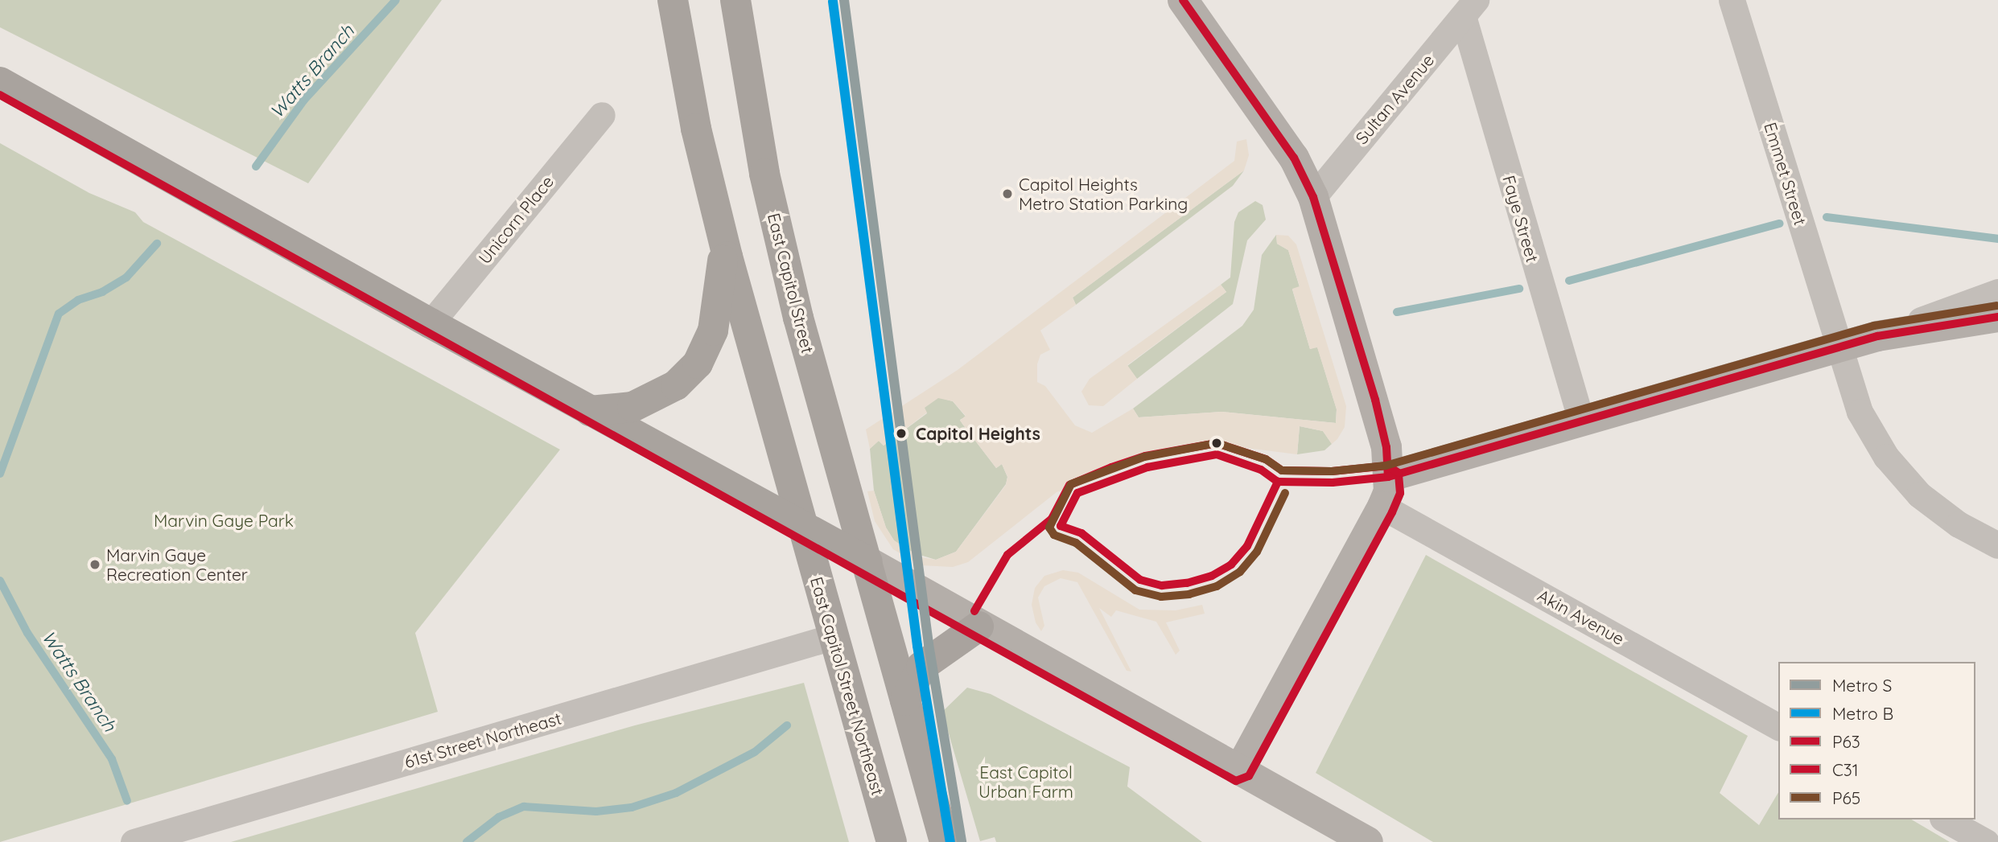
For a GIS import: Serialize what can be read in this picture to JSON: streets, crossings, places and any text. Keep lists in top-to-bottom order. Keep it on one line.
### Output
{"streets":{"main road":["East Capitol Street","East Capitol Street Northeast"],"street":["Sultan Avenue","Emmet Street","Faye Street","Unicorn Place","Akin Avenue","61st Street Northeast"]},"crossings":[["Sultan Avenue","Faye Street"],["East Capitol Street Northeast","61st Street Northeast"]],"water":["Watts Branch"],"parks":["Marvin Gaye Park","East Capitol Urban Farm"],"places":["Capitol Heights Metro Station Parking","Capitol Heights","Marvin Gaye Recreation Center"],"lines":["metro line S","transit line P63","metro line B","transit line C31","transit line P65"],"legend":["Metro S","Metro B","P63","C31","P65"]}
